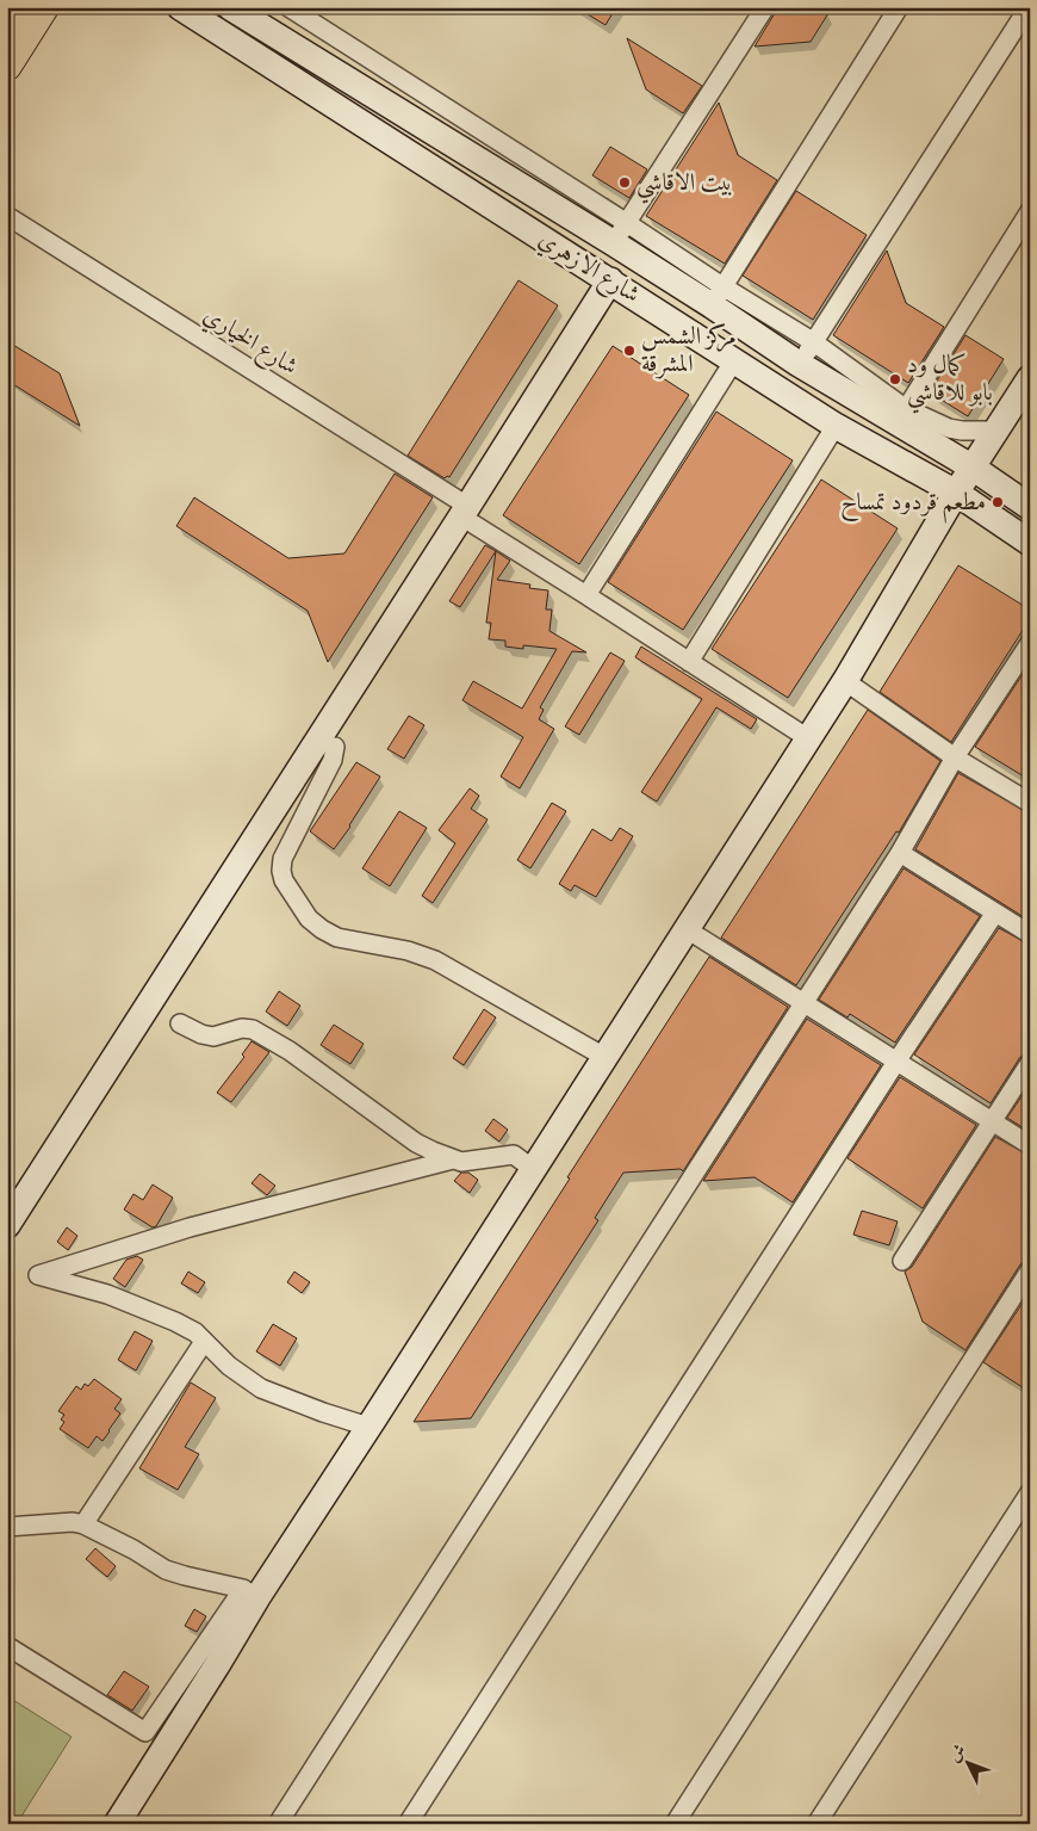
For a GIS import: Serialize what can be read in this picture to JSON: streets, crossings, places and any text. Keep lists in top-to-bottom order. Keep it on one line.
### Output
{"streets":{"street":["شارع الازهري","شارع الخياري"]},"places":["بيت الاقاشي","مركز الشمس المشرقة","كمال ود بابو للاقاشي","مطعم قردود تمساح"],"north":"top left"}
